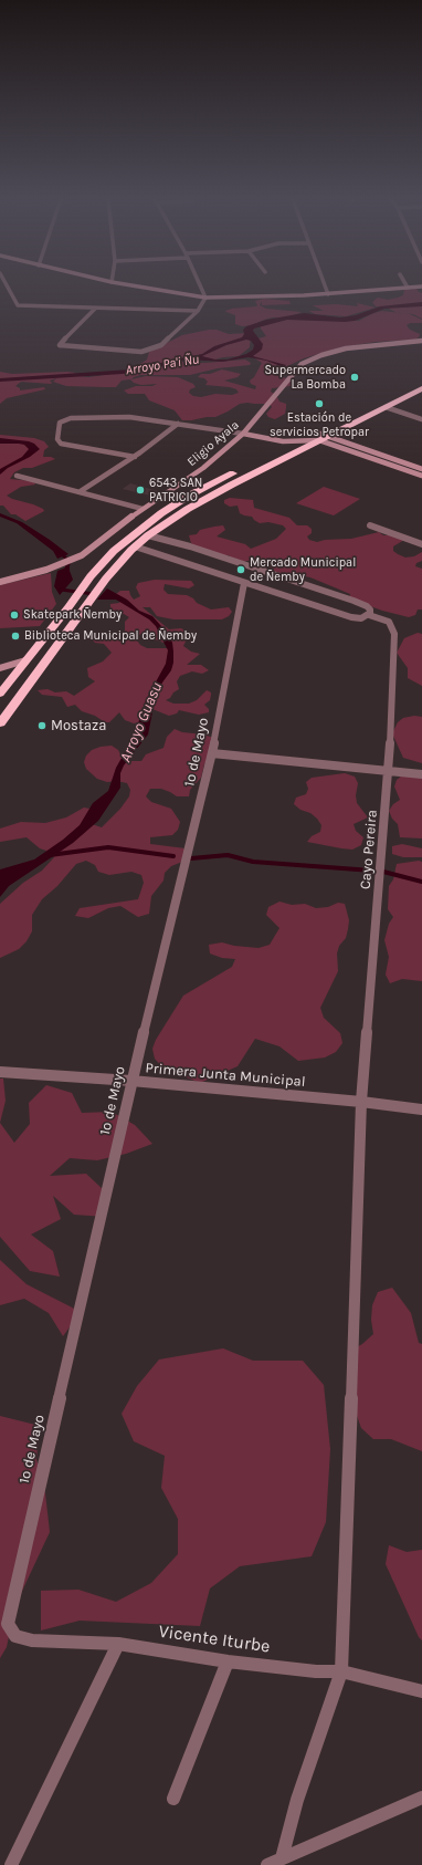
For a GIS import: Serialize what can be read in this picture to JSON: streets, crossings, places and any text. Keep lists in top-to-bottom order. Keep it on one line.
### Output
{"streets":{"street":["Eligio Ayala","1º de Mayo","Cayo Pereira","Primera Junta Municipal","Vicente Iturbe"]},"crossings":[["1º de Mayo","Primera Junta Municipal"],["1º de Mayo","Vicente Iturbe"],["Cayo Pereira","Primera Junta Municipal"],["Cayo Pereira","Vicente Iturbe"]],"water":["Arroyo Pa'i Ñu","Arroyo Guasu"],"places":["Supermercado La Bomba","Estación de servicios Petropar","6543 SAN PATRICIO","Mercado Municipal de Ñemby","Skatepark Ñemby","Biblioteca Municipal de Ñemby","Mostaza"]}
